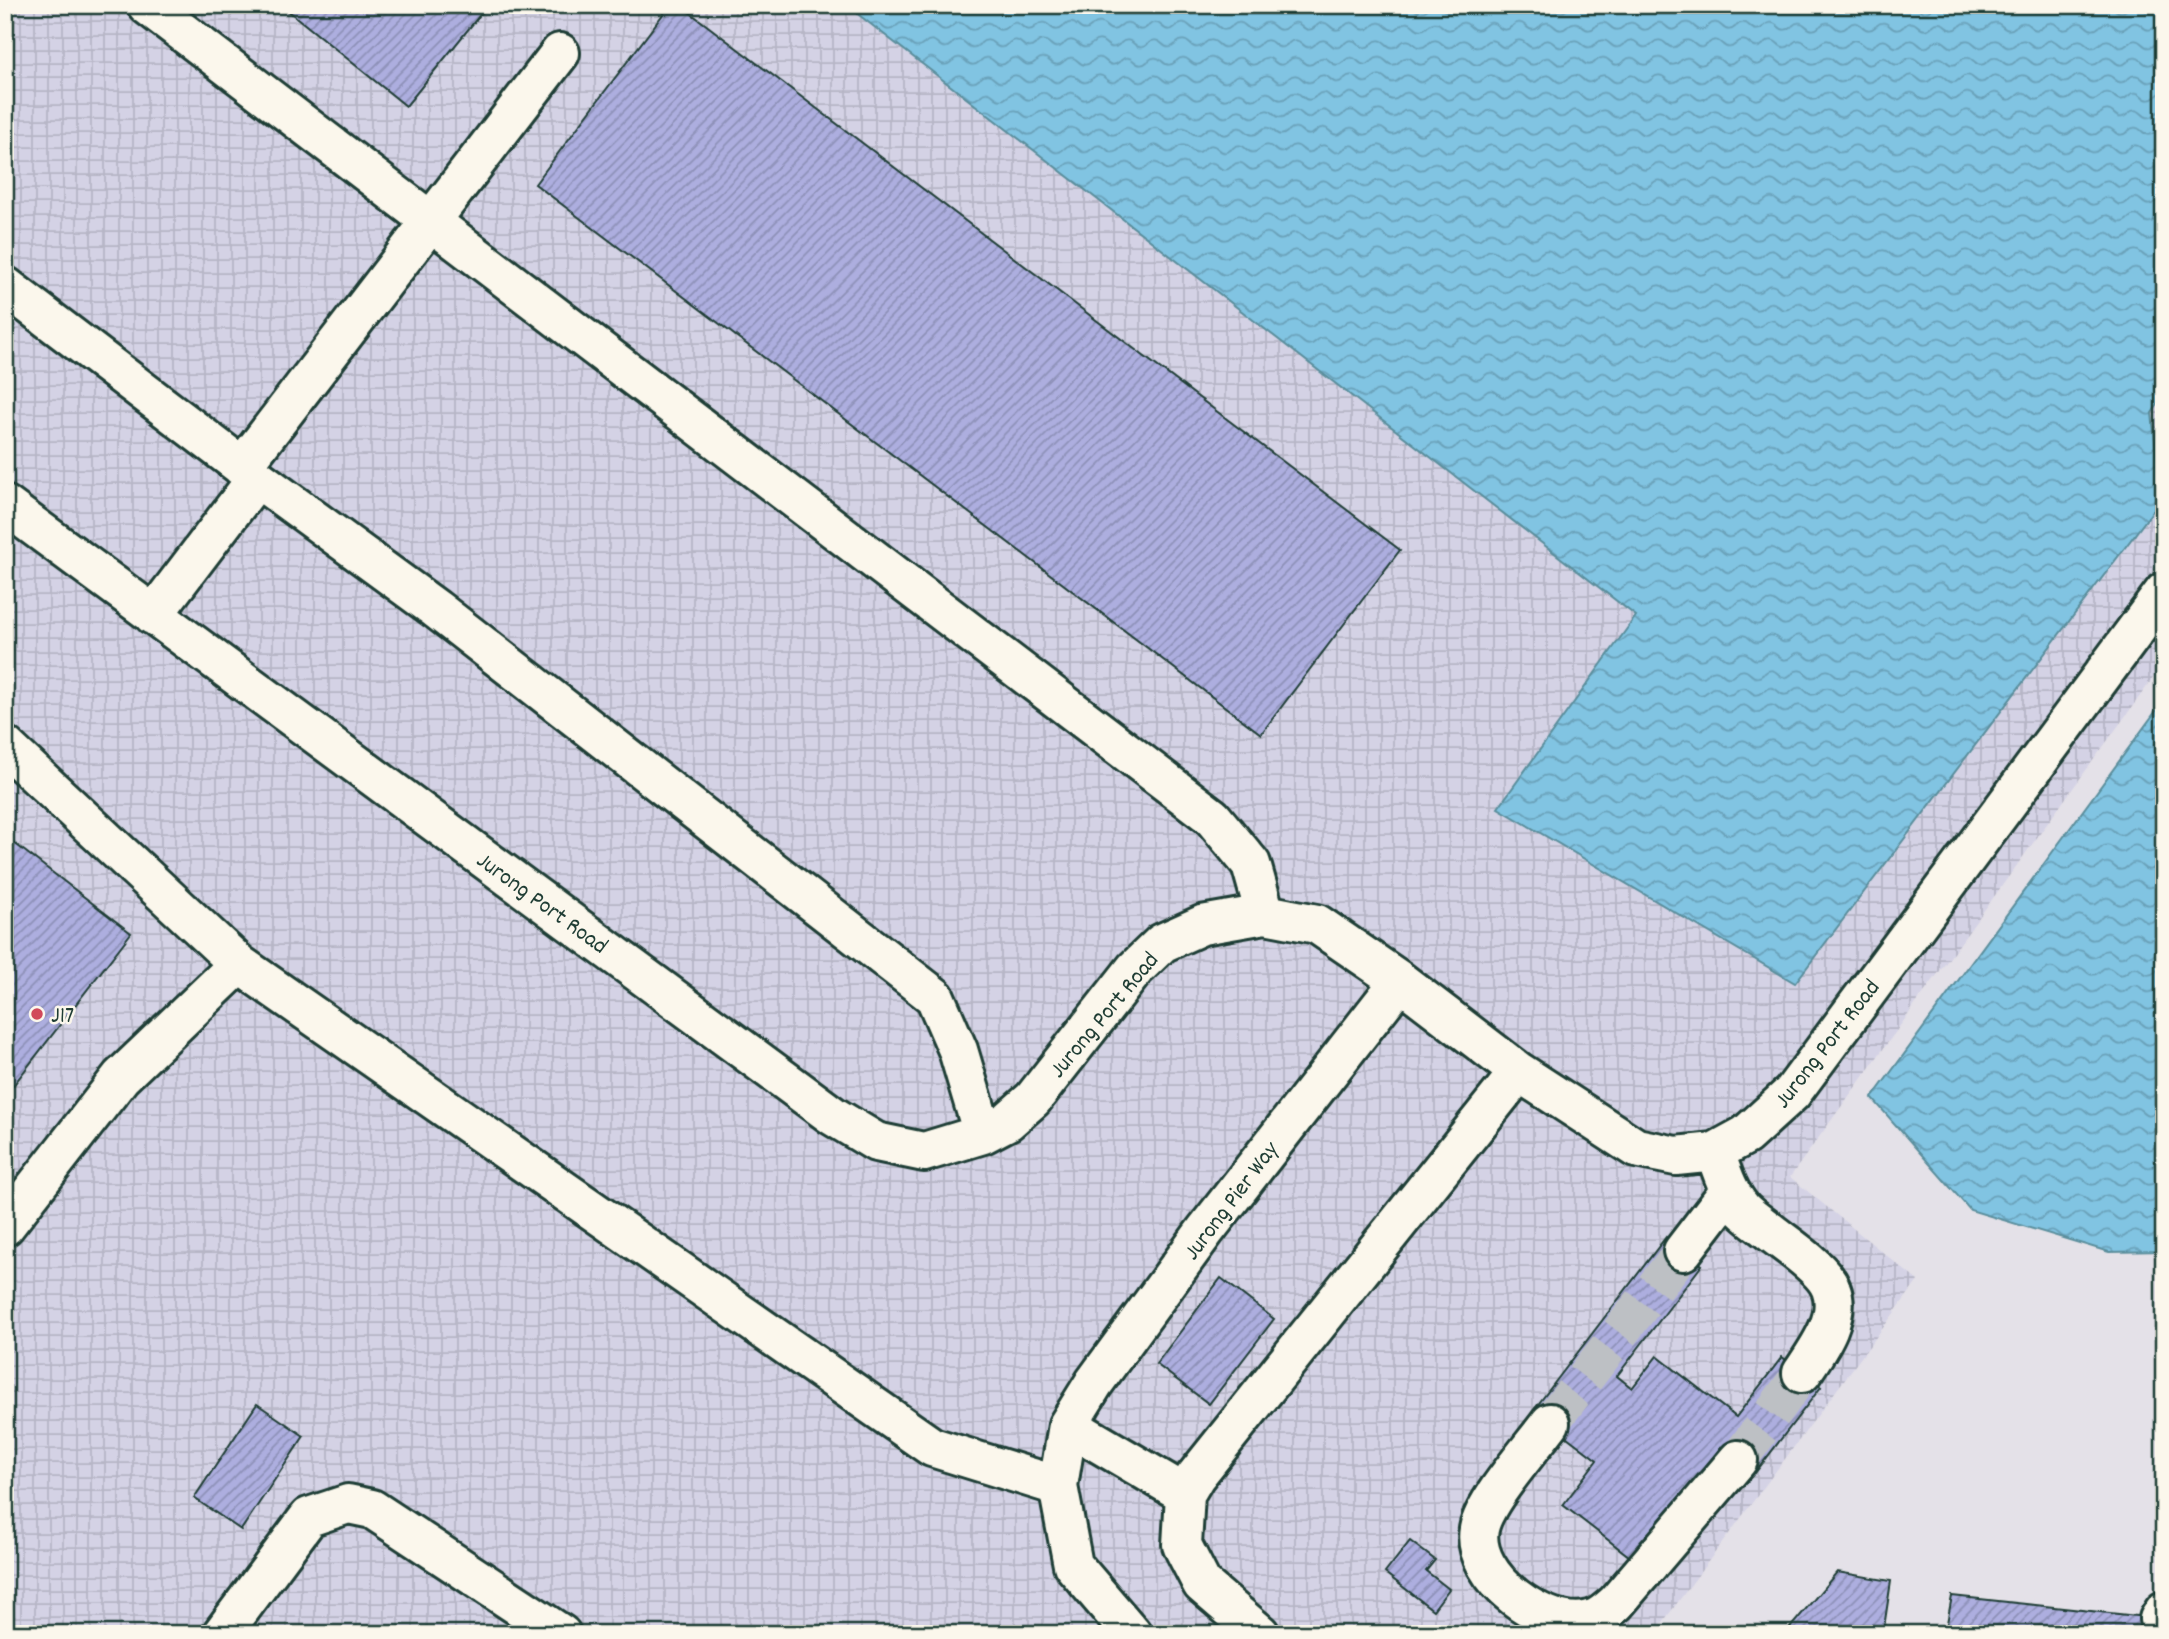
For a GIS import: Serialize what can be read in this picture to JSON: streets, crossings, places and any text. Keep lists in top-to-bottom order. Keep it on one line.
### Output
{"streets":{"street":["Jurong Port Road","Jurong Pier Way"]},"crossings":[["Jurong Port Road","Jurong Pier Way"]],"places":["J17"]}
